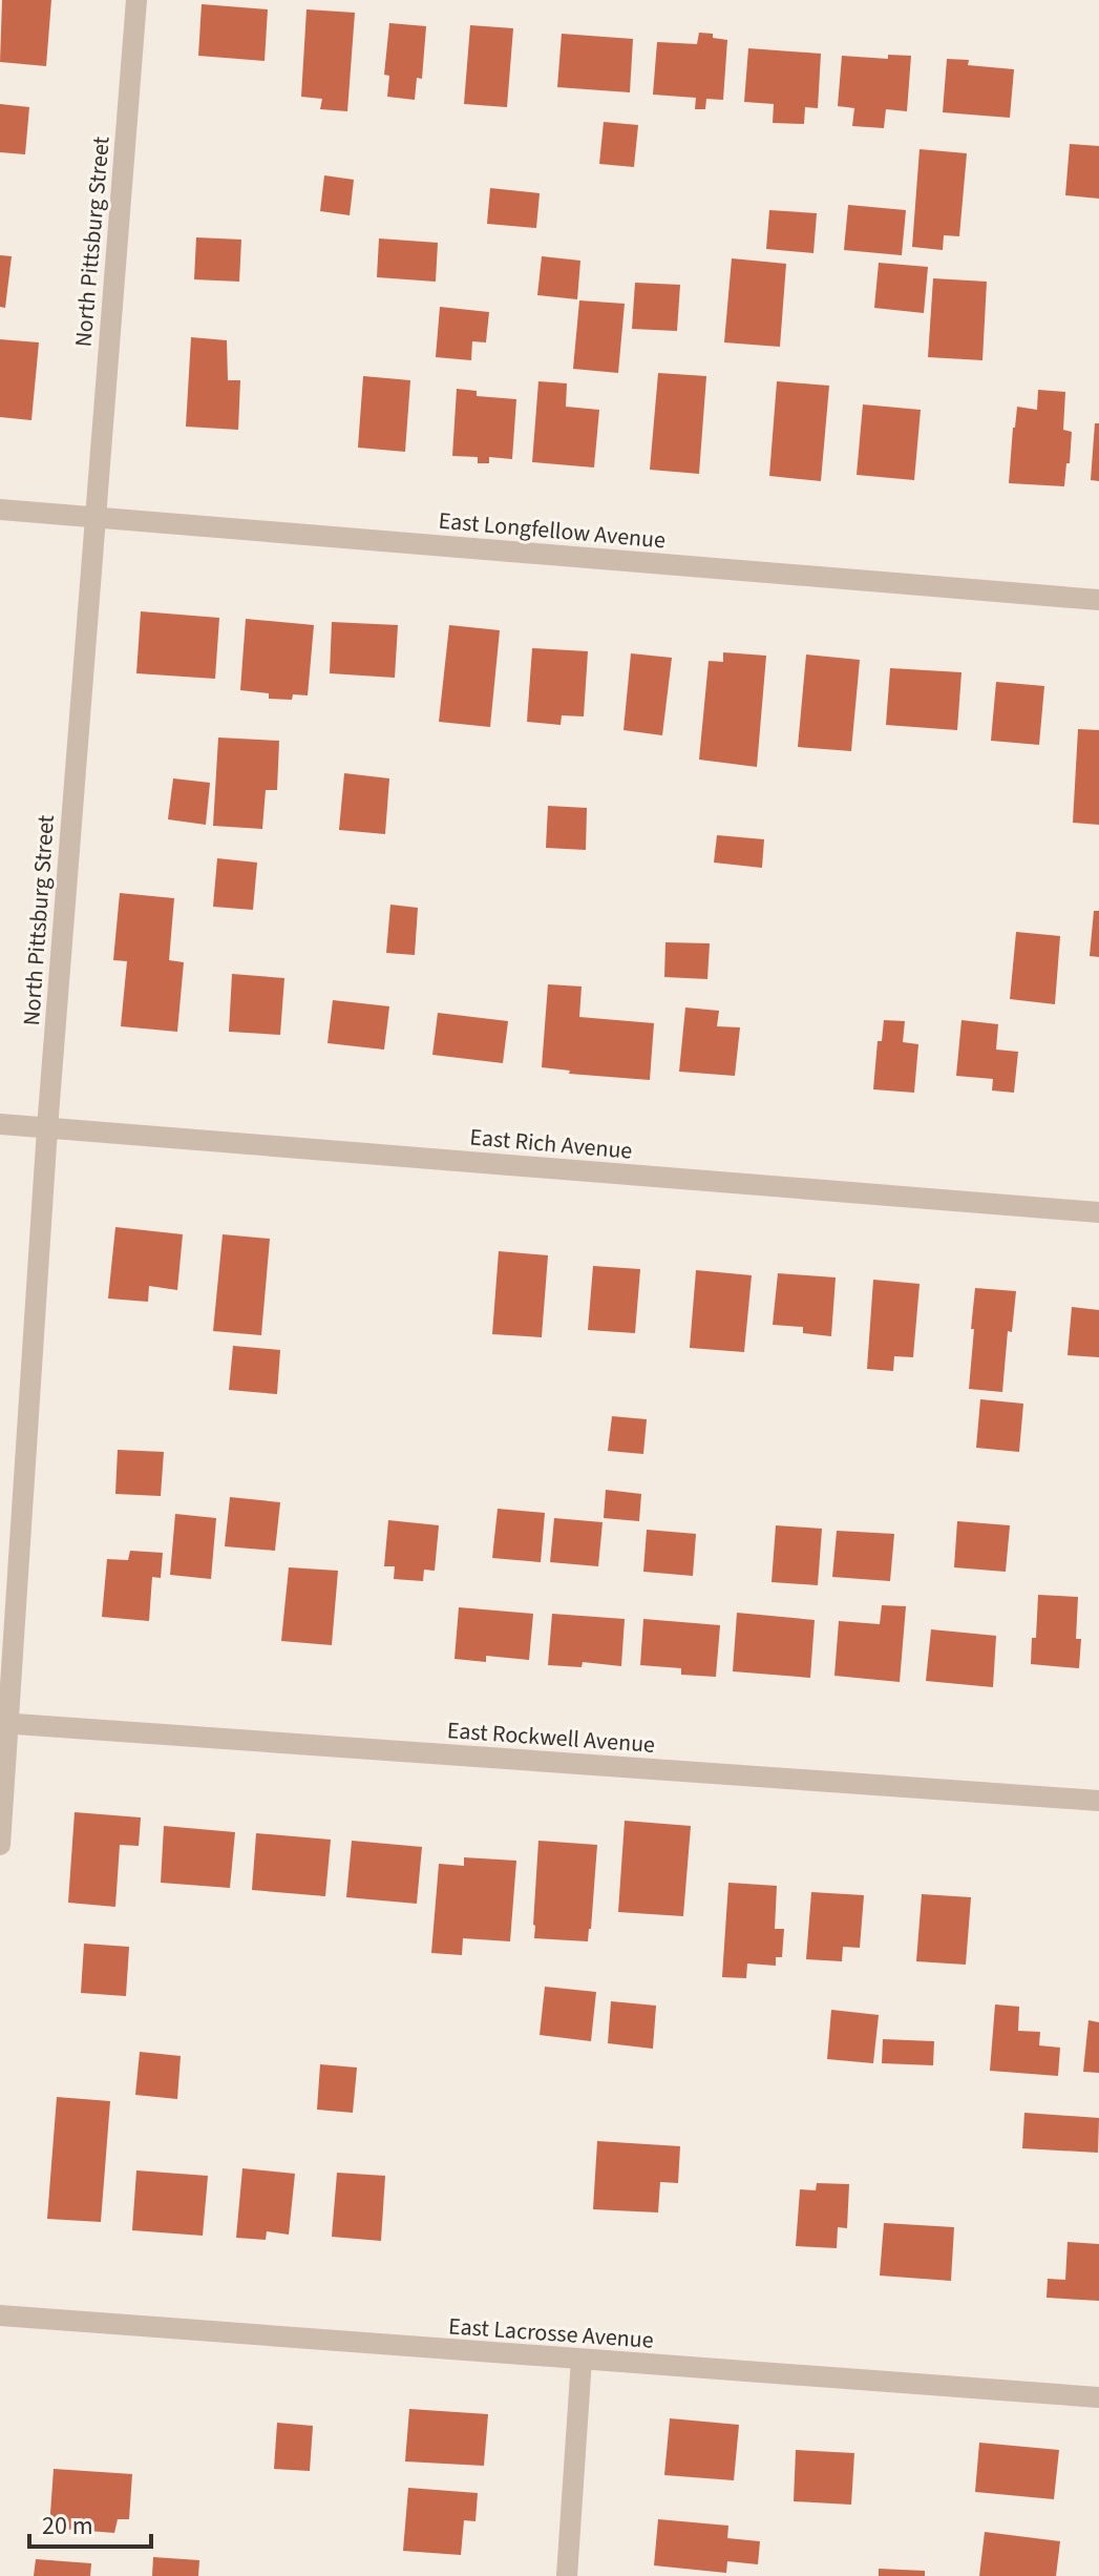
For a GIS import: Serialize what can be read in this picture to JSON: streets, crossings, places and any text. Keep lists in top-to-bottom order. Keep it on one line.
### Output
{"streets":{"street":["North Pittsburg Street","East Longfellow Avenue","East Rich Avenue","East Rockwell Avenue","East Lacrosse Avenue"]},"crossings":[["North Pittsburg Street","East Longfellow Avenue"],["North Pittsburg Street","East Rich Avenue"],["North Pittsburg Street","East Rockwell Avenue"]],"scale_bar":"20 m"}
